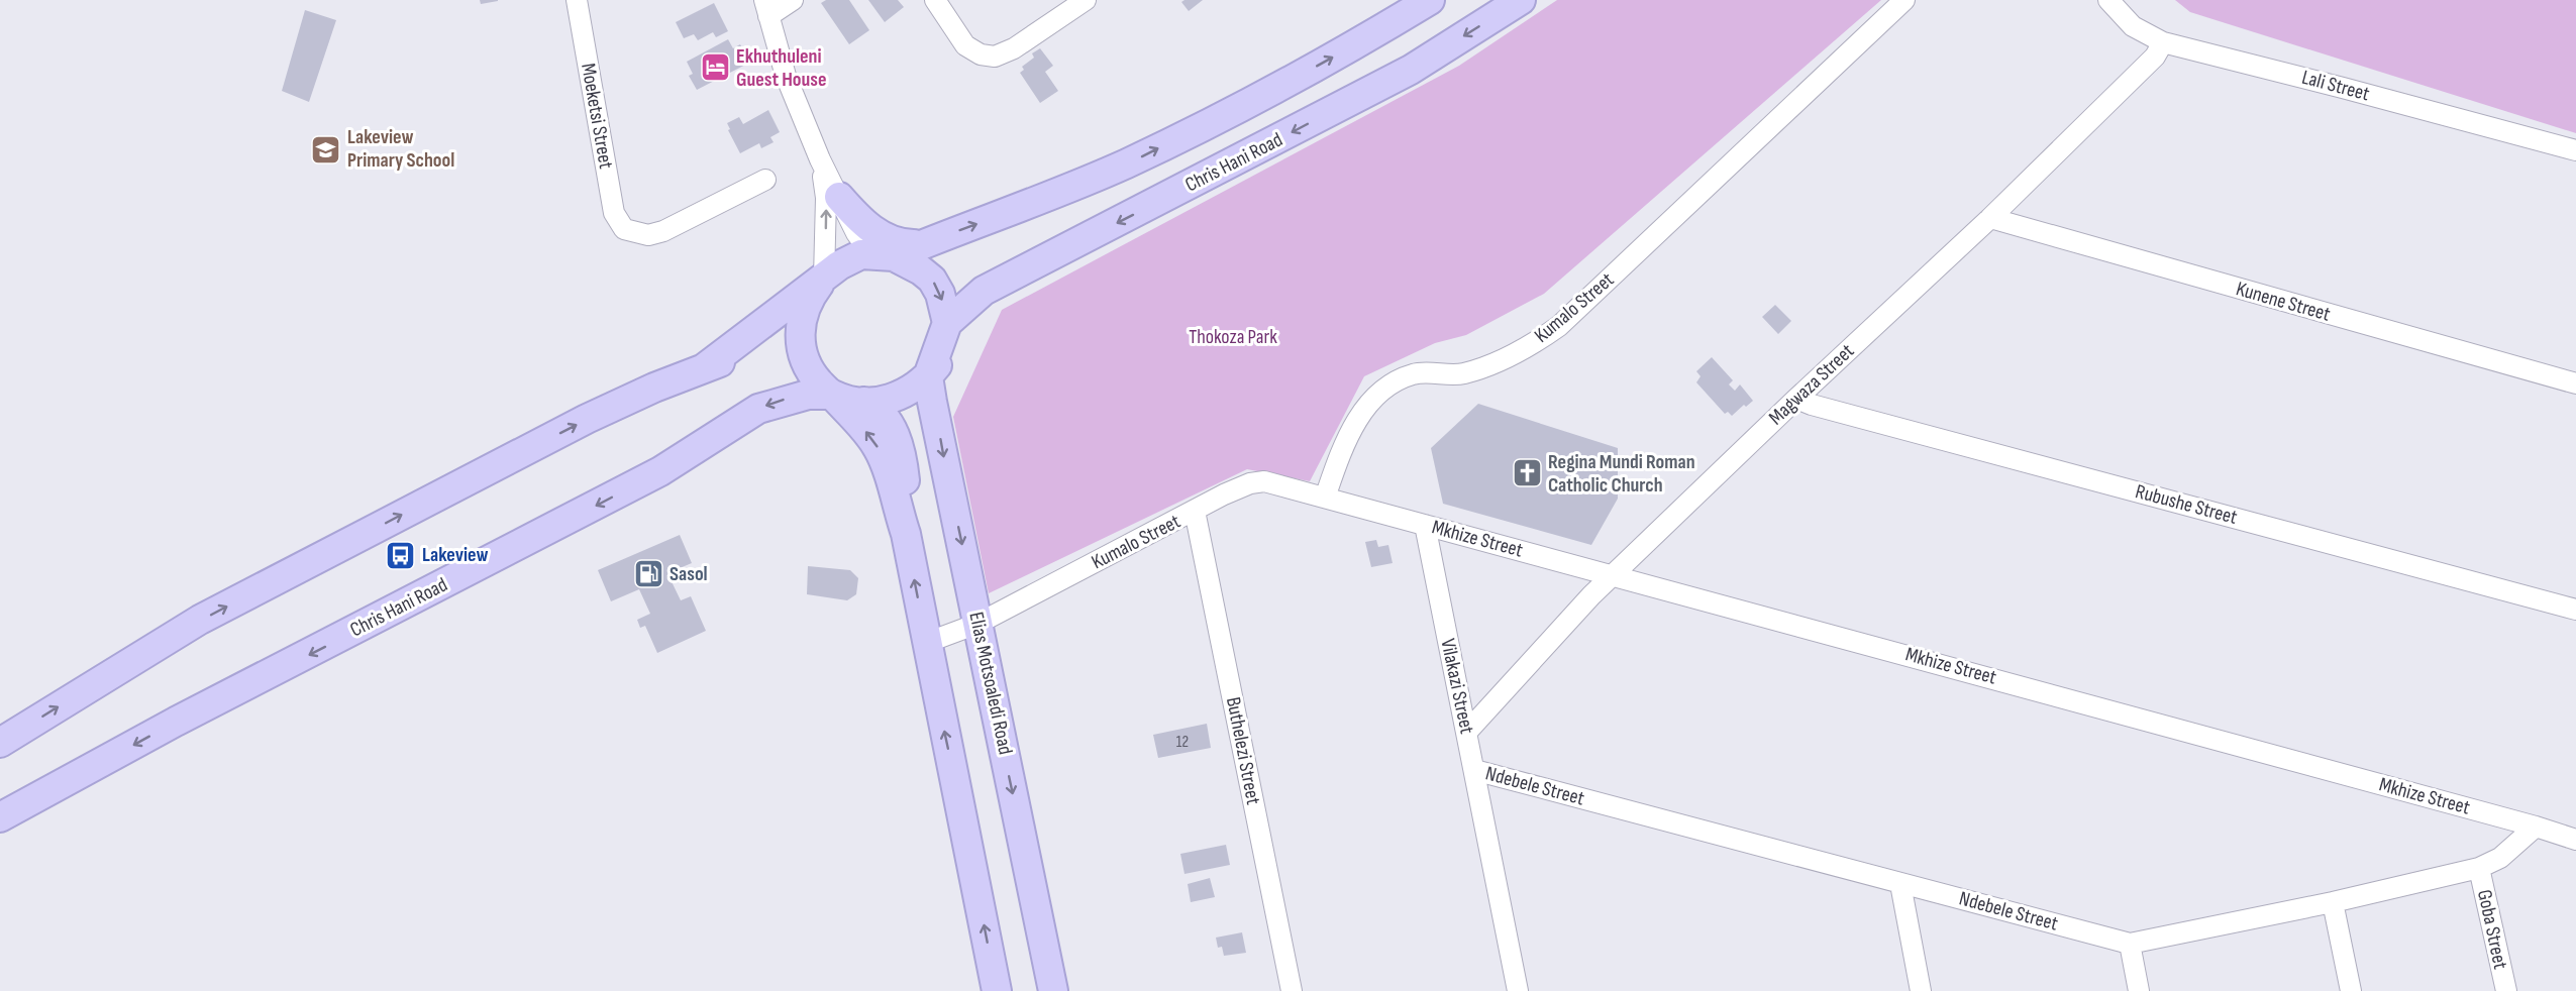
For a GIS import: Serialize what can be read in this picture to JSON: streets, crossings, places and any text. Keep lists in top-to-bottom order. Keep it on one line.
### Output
{"streets":{"main road":["Chris Hani Road","Elias Motsoaledi Road"],"street":["Lali Street","Moeketsi Street","Kunene Street","Kumalo Street","Magwaza Street","Rubushe Street","Mkhize Street","Vilakazi Street","Buthelezi Street","Ndebele Street","Goba Street"]},"crossings":[["Lali Street","Magwaza Street"],["Chris Hani Road","Elias Motsoaledi Road"],["Kunene Street","Magwaza Street"],["Kumalo Street","Mkhize Street"],["Kumalo Street","Elias Motsoaledi Road"],["Kumalo Street","Buthelezi Street"],["Magwaza Street","Rubushe Street"],["Magwaza Street","Mkhize Street"],["Magwaza Street","Vilakazi Street"],["Mkhize Street","Vilakazi Street"],["Mkhize Street","Ndebele Street"],["Vilakazi Street","Ndebele Street"],["Ndebele Street","Goba Street"]],"parks":["Thokoza Park"],"places":{"hotel":["Ekhuthuleni Guest House"],"school or university":["Lakeview Primary School"],"church":["Regina Mundi Roman Catholic Church"],"bus stop":["Lakeview"],"fuel station":["Sasol"]},"house_numbers":["12"]}
